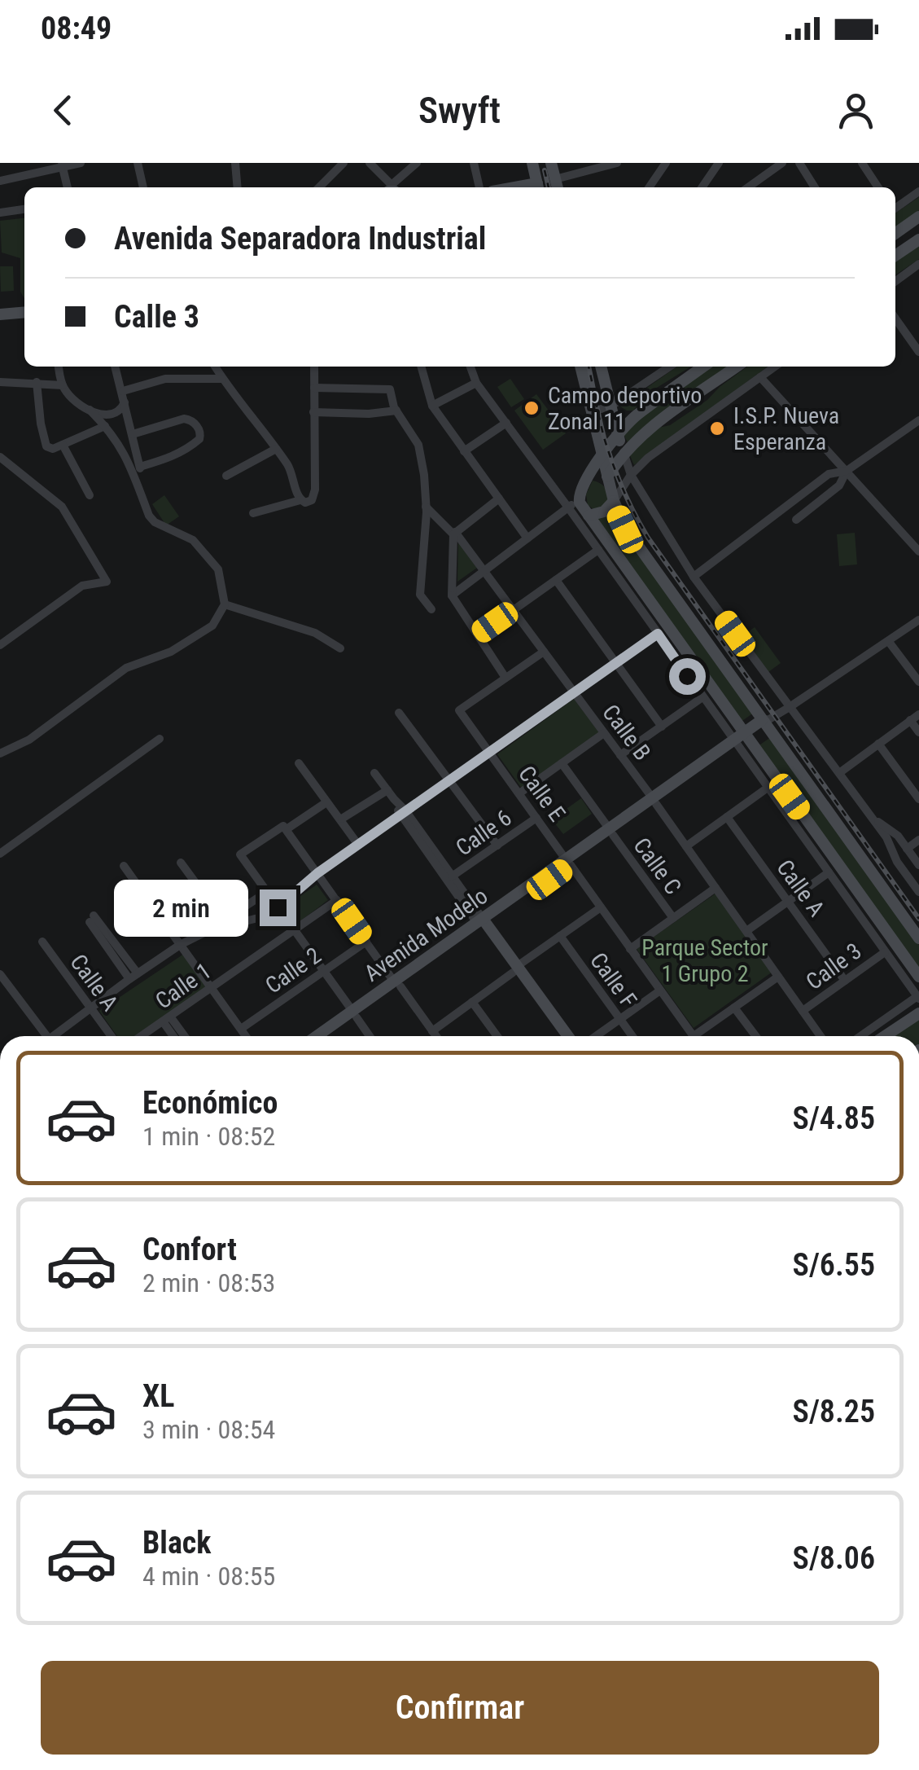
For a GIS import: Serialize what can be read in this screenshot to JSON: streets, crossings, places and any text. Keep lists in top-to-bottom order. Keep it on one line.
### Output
{"streets":{"main road":["Avenida Modelo"],"street":["Calle B","Calle E","Calle 6","Calle C","Calle A","Calle 3","Calle 2","Calle F","Calle 1"]},"crossings":[["Calle B","Avenida Modelo"],["Calle B","Calle 3"],["Calle E","Calle 6"],["Calle E","Avenida Modelo"],["Calle C","Avenida Modelo"],["Calle A","Calle 3"]],"parks":["Parque Sector 1 Grupo 2"],"places":["Campo deportivo Zonal 11","I.S.P. Nueva Esperanza"],"page":{"status":"08:49","header":"Swyft","banner":["Avenida Separadora Industrial","Calle 3"],"bubble":"2 min","list":[{"name":"Económico","note":"1 min · 08:52","value":"S/4.85"},{"name":"Confort","note":"2 min · 08:53","value":"S/6.55"},{"name":"XL","note":"3 min · 08:54","value":"S/8.25"},{"name":"Black","note":"4 min · 08:55","value":"S/8.06"}],"buttons":"Confirmar"}}
